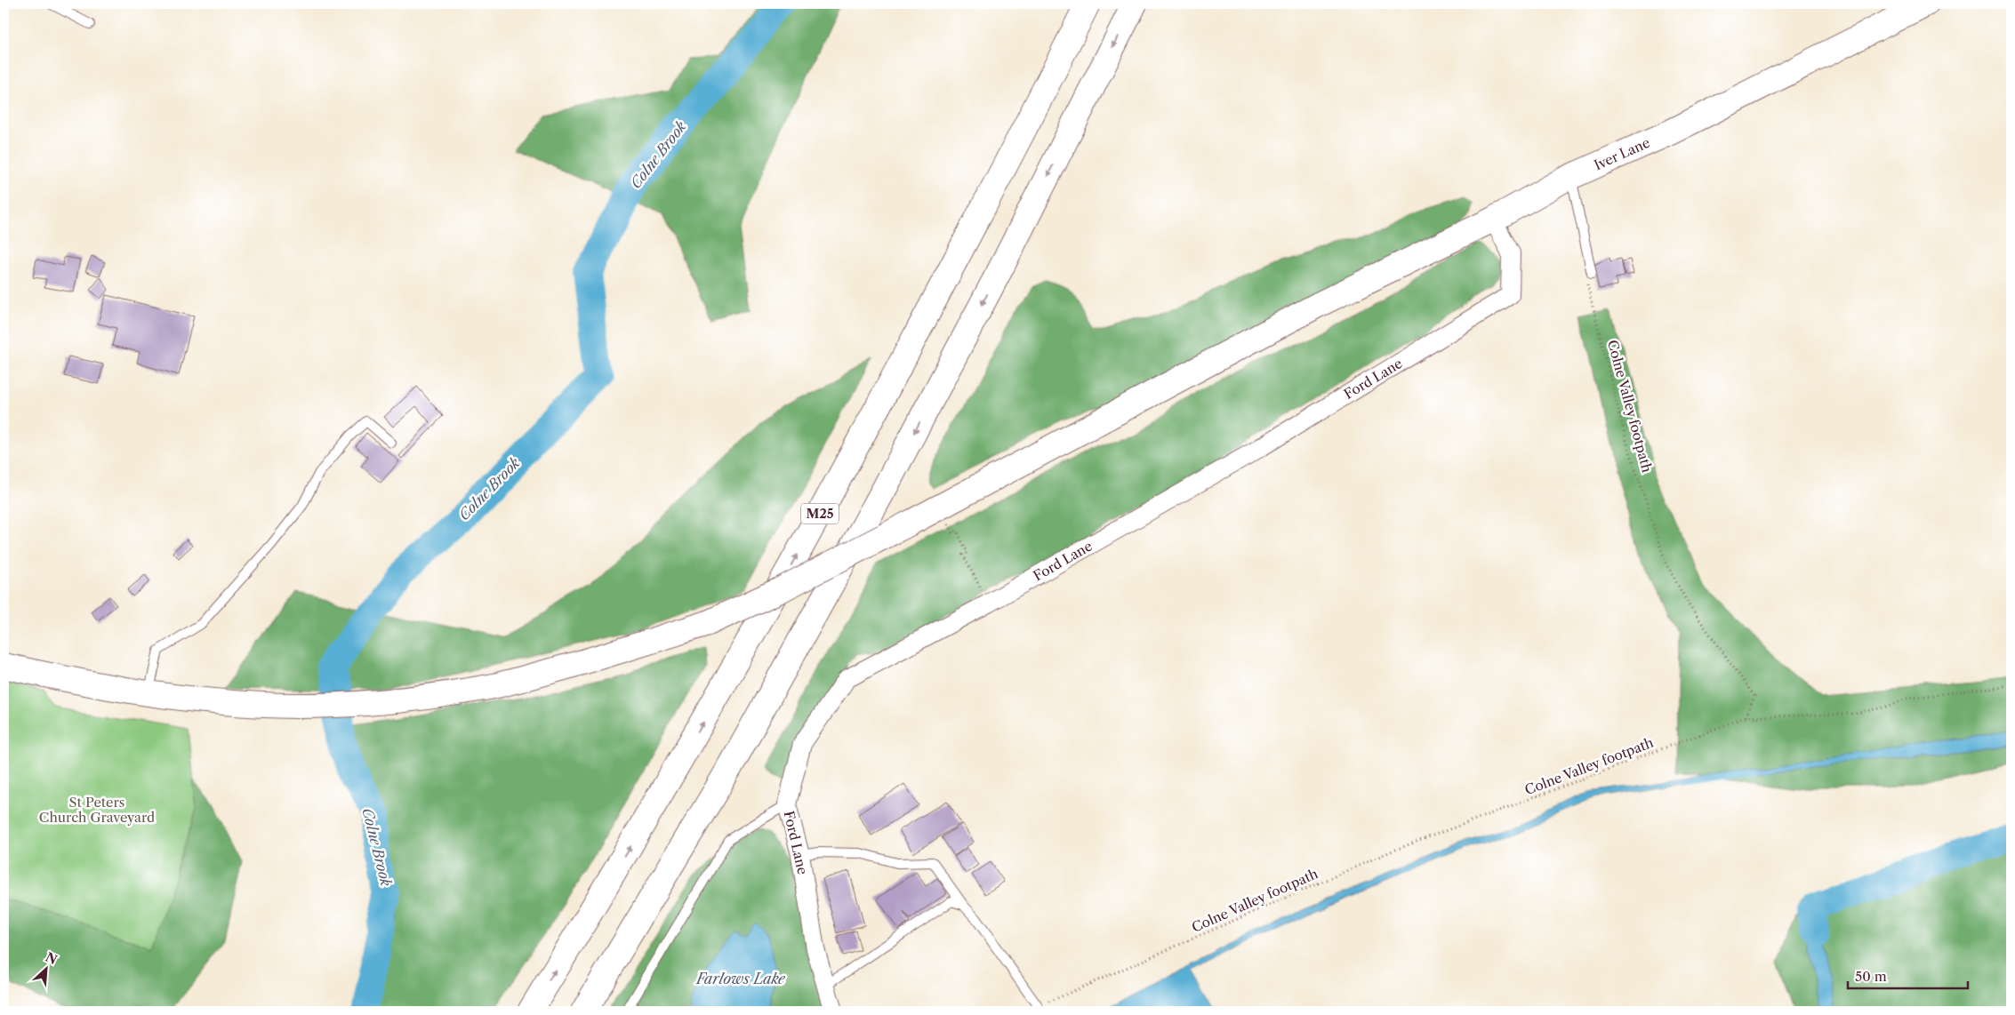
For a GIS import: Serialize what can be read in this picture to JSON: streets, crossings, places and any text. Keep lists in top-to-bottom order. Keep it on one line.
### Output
{"streets":{"main road":["Iver Lane","M25"],"street":["Ford Lane"],"path":["Colne Valley footpath"]},"crossings":[["Iver Lane","Ford Lane"]],"water":["Colne Brook","Farlows Lake"],"parks":["St Peters Church Graveyard"],"scale_bar":"50 m","north":"top right"}
